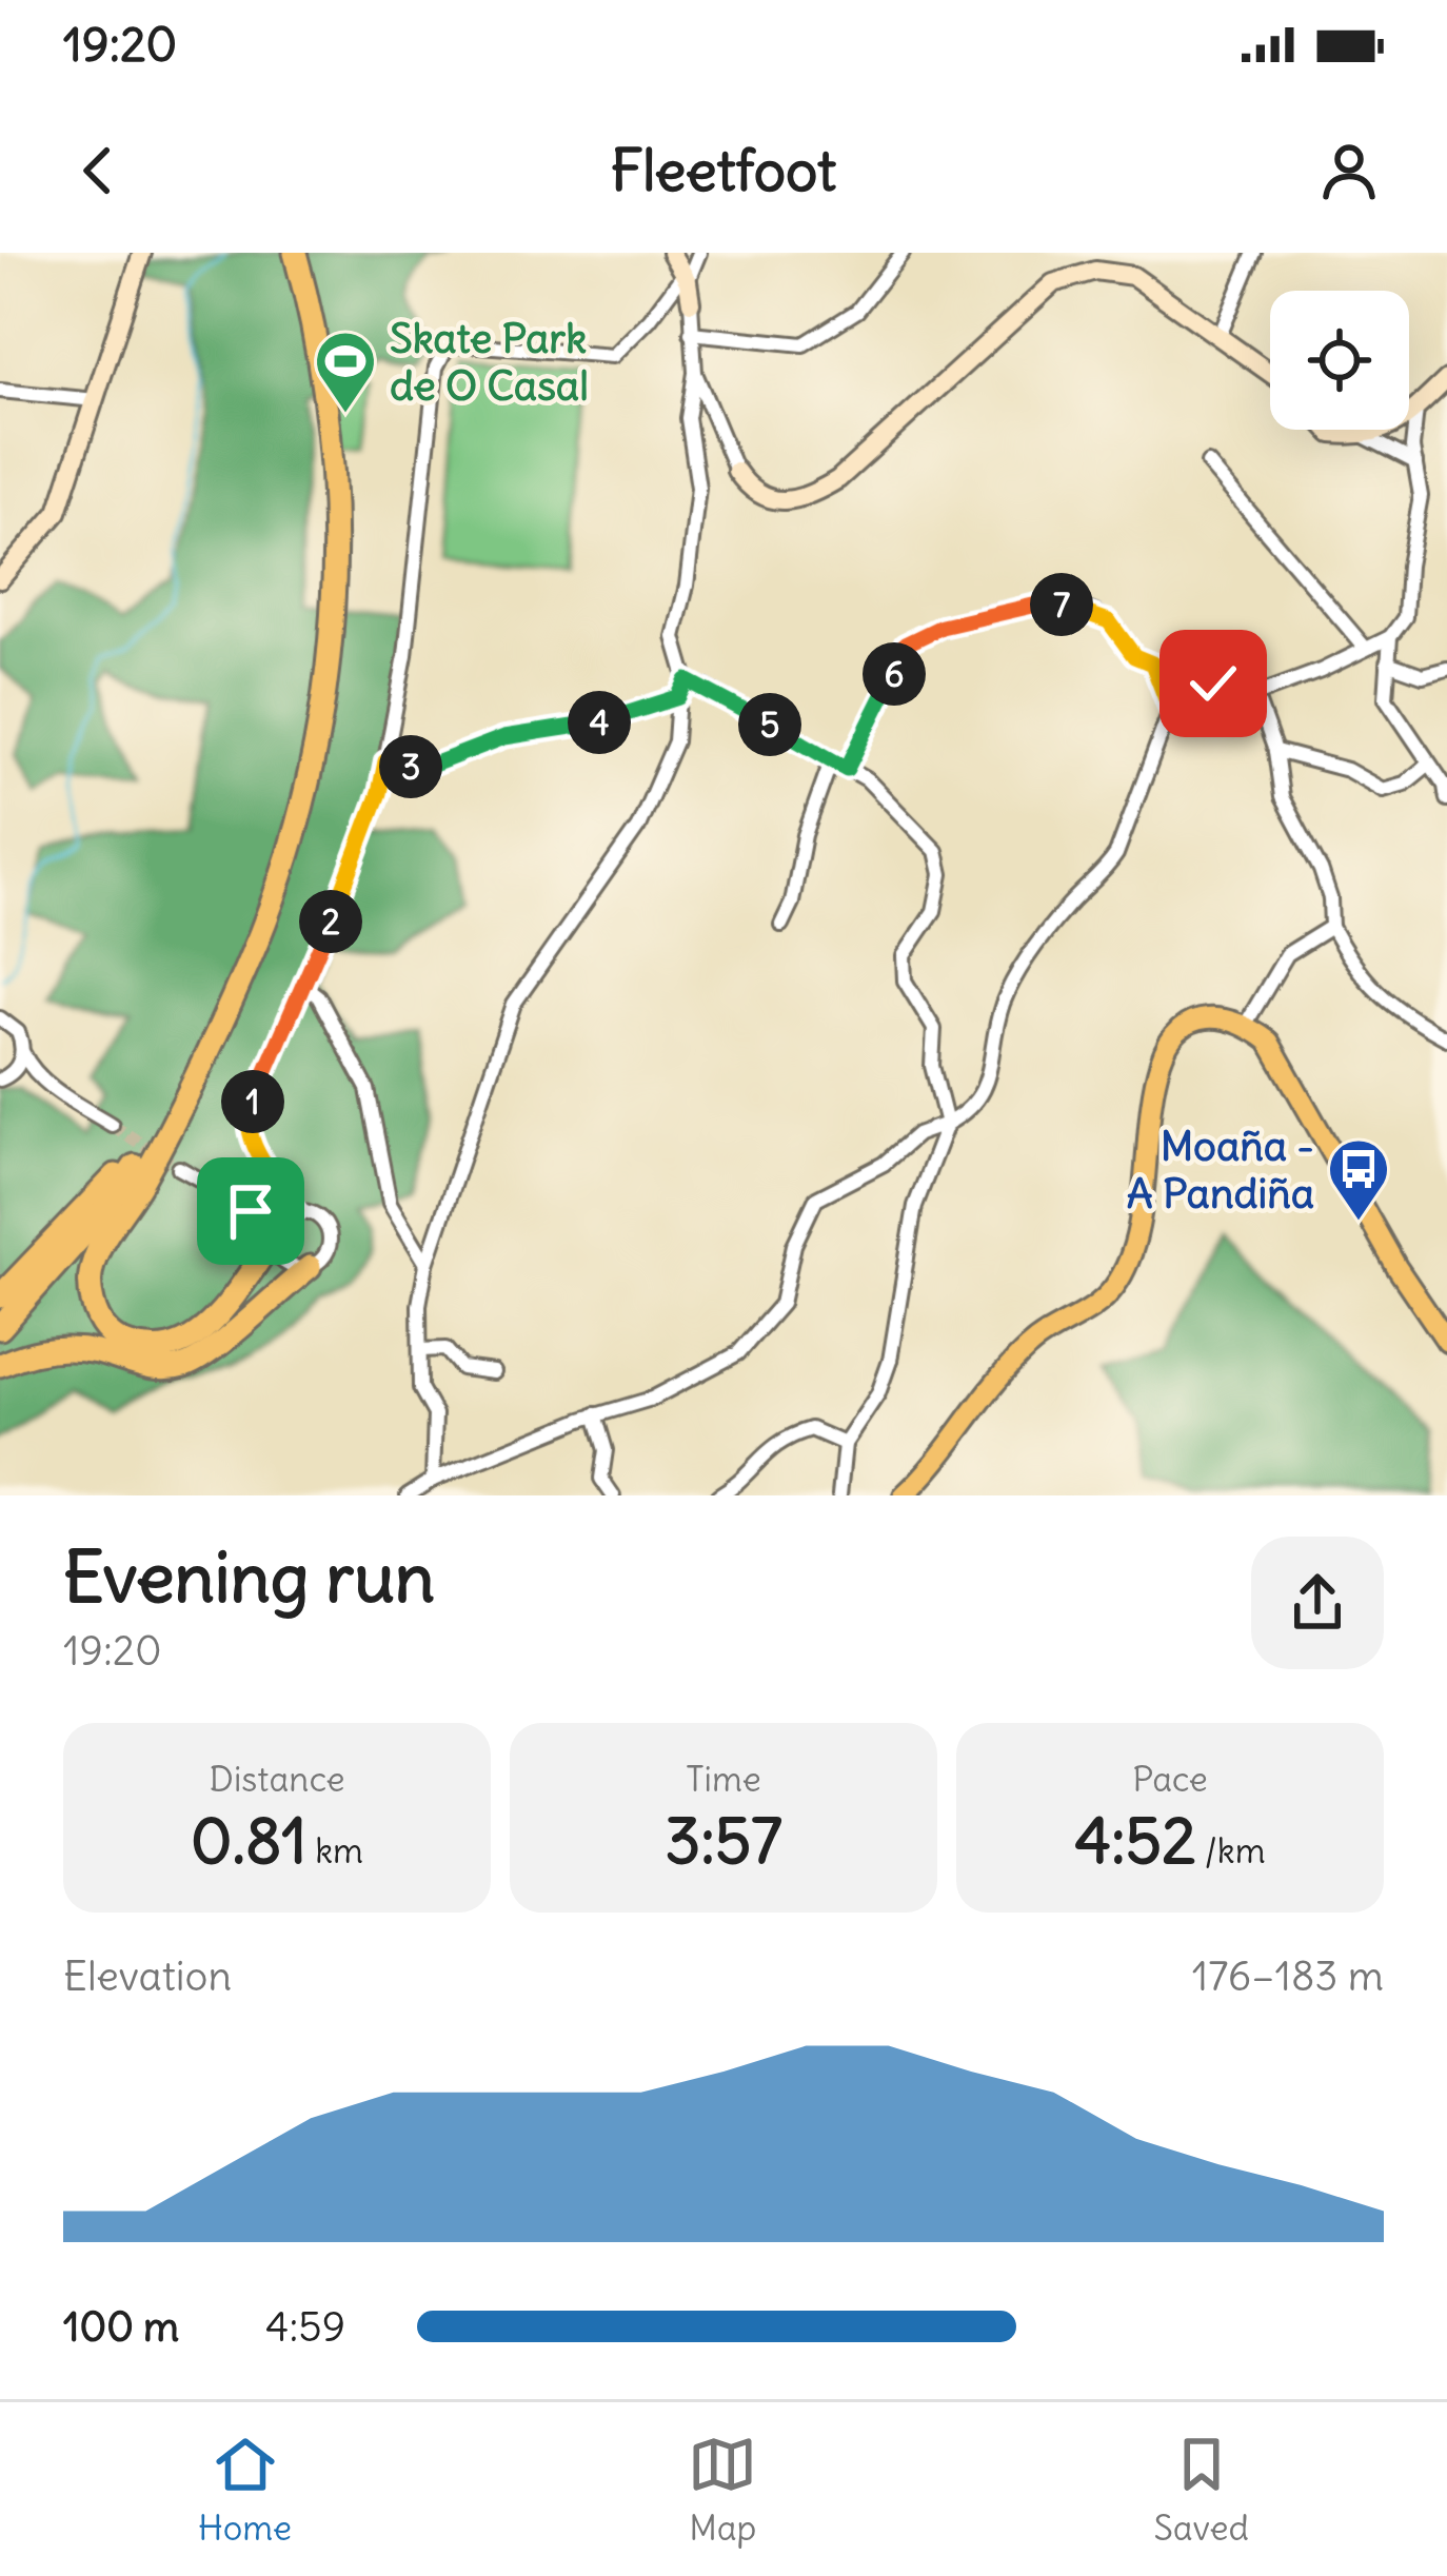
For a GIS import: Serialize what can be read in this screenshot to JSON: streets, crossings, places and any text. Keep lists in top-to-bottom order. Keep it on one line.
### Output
{"places":{"sports":["Skate Park de O Casal"],"bus stop":["Moaña - A Pandiña"]},"page":{"status":"19:20","header":"Fleetfoot","pins":["7","6","4","5","3","2","1"],"heading":["Evening run","19:20"],"stats":[["Distance","0.81 km"],["Time","3:57"],["Pace","4:52 /km"]],"chart":["Elevation","176–183 m"],"list":[{"name":"100 m","note":"4:59"}],"tabs":["Home","Map","Saved"]}}
